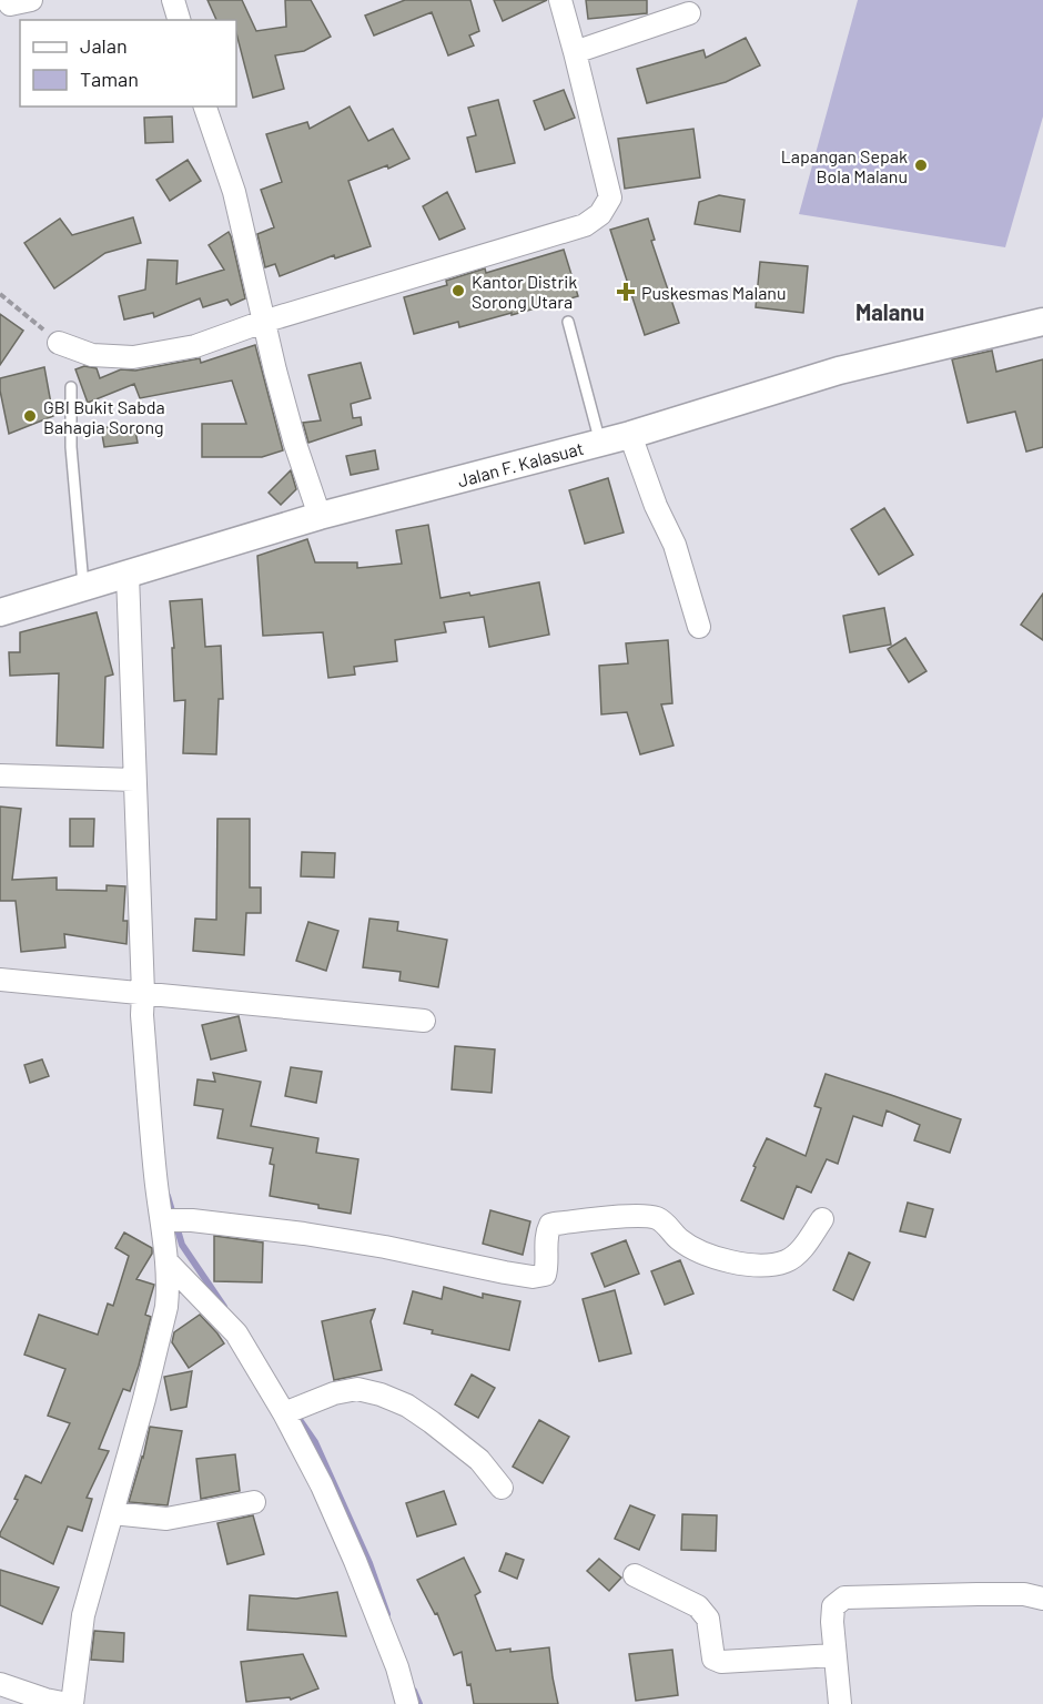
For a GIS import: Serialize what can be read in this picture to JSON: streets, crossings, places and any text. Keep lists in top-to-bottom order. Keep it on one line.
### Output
{"streets":{"street":["Jalan F. Kalasuat"]},"districts":["Malanu"],"places":{"other":["Lapangan Sepak Bola Malanu","Kantor Distrik Sorong Utara","GBI Bukit Sabda Bahagia Sorong"],"health":["Puskesmas Malanu"]},"legend":["Jalan","Taman"]}
